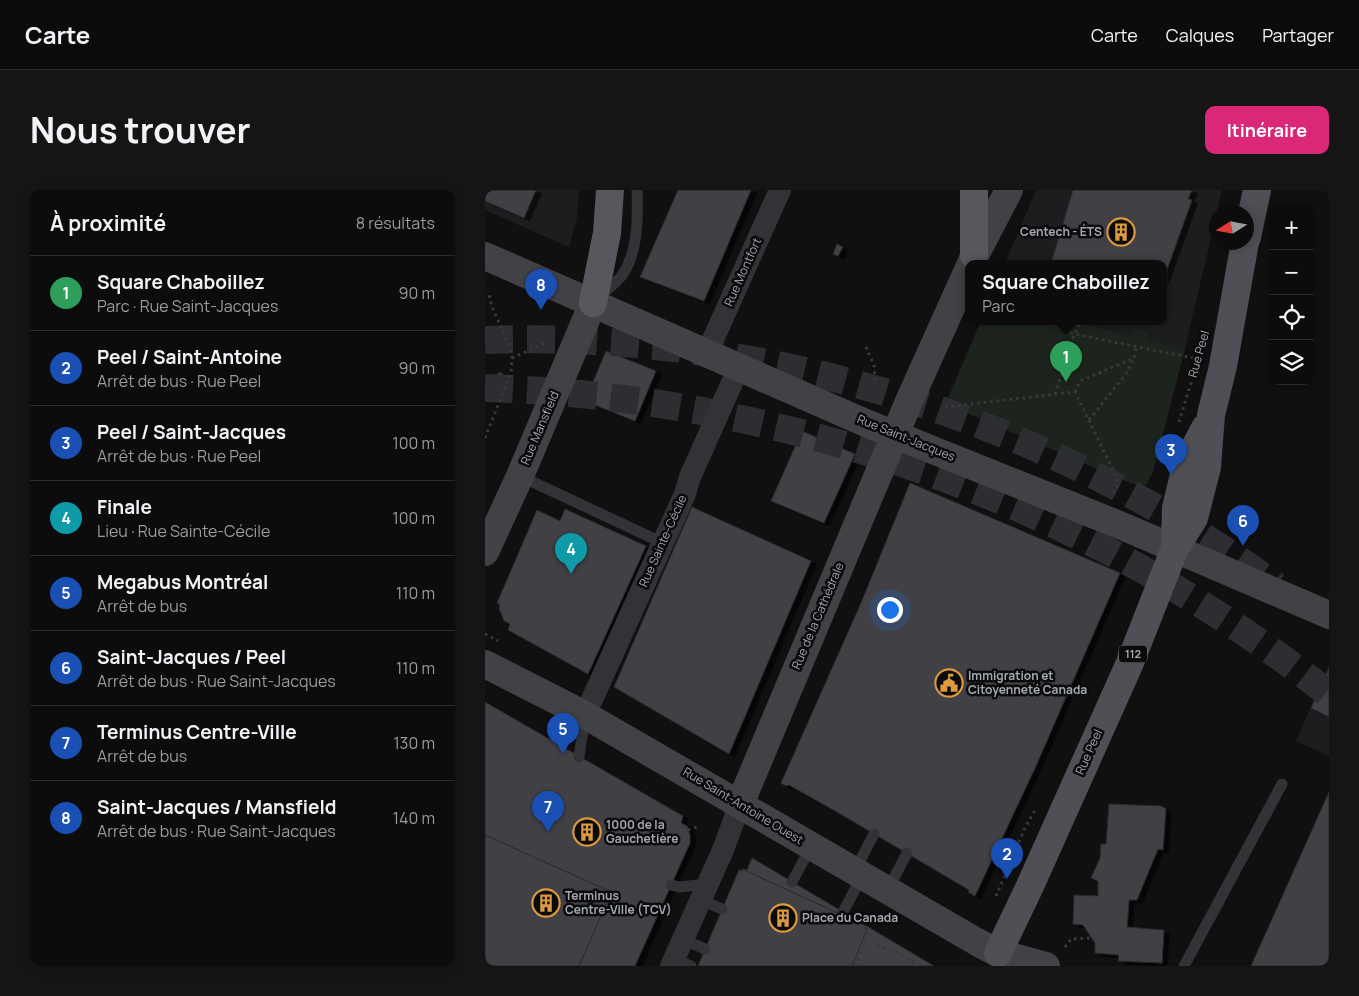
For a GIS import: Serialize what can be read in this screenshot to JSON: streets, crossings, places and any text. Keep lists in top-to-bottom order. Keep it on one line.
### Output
{"streets":{"main road":["Rue Peel","Rue Mansfield","Rue Saint-Jacques","Rue de la Cathédrale","112","Rue Saint-Antoine Ouest"],"street":["Rue Montfort","Rue Sainte-Cécile"]},"crossings":[["Rue Montfort","Rue Saint-Jacques"],["Rue Peel","Rue Saint-Jacques"],["Rue Peel","Rue Saint-Antoine Ouest"],["Rue Mansfield","Rue Saint-Jacques"],["Rue Saint-Jacques","Rue Sainte-Cécile"],["Rue Saint-Jacques","Rue de la Cathédrale"],["Rue Sainte-Cécile","Rue Saint-Antoine Ouest"],["Rue de la Cathédrale","Rue Saint-Antoine Ouest"]],"places":{"building":["Centech - ÉTS","1000 de la Gauchetière","Terminus Centre-Ville (TCV)","Place du Canada"],"public building":["Immigration et Citoyenneté Canada"]},"north":"left","page":{"header":"Carte","nav":["Carte","Calques","Partager"],"title":"Nous trouver","buttons":"Itinéraire","heading":["À proximité","8 résultats"],"map_buttons":["+","−"],"list":[{"mark":"1","name":"Square Chaboillez","note":"Parc · Rue Saint-Jacques","value":"90 m"},{"mark":"2","name":"Peel / Saint-Antoine","note":"Arrêt de bus · Rue Peel","value":"90 m"},{"mark":"3","name":"Peel / Saint-Jacques","note":"Arrêt de bus · Rue Peel","value":"100 m"},{"mark":"4","name":"Finale","note":"Lieu · Rue Sainte-Cécile","value":"100 m"},{"mark":"5","name":"Megabus Montréal","note":"Arrêt de bus","value":"110 m"},{"mark":"6","name":"Saint-Jacques / Peel","note":"Arrêt de bus · Rue Saint-Jacques","value":"110 m"},{"mark":"7","name":"Terminus Centre-Ville","note":"Arrêt de bus","value":"130 m"},{"mark":"8","name":"Saint-Jacques / Mansfield","note":"Arrêt de bus · Rue Saint-Jacques","value":"140 m"}],"popup":["Square Chaboillez","Parc"],"pins":["8","1","3","6","4","5","7","2"]}}
